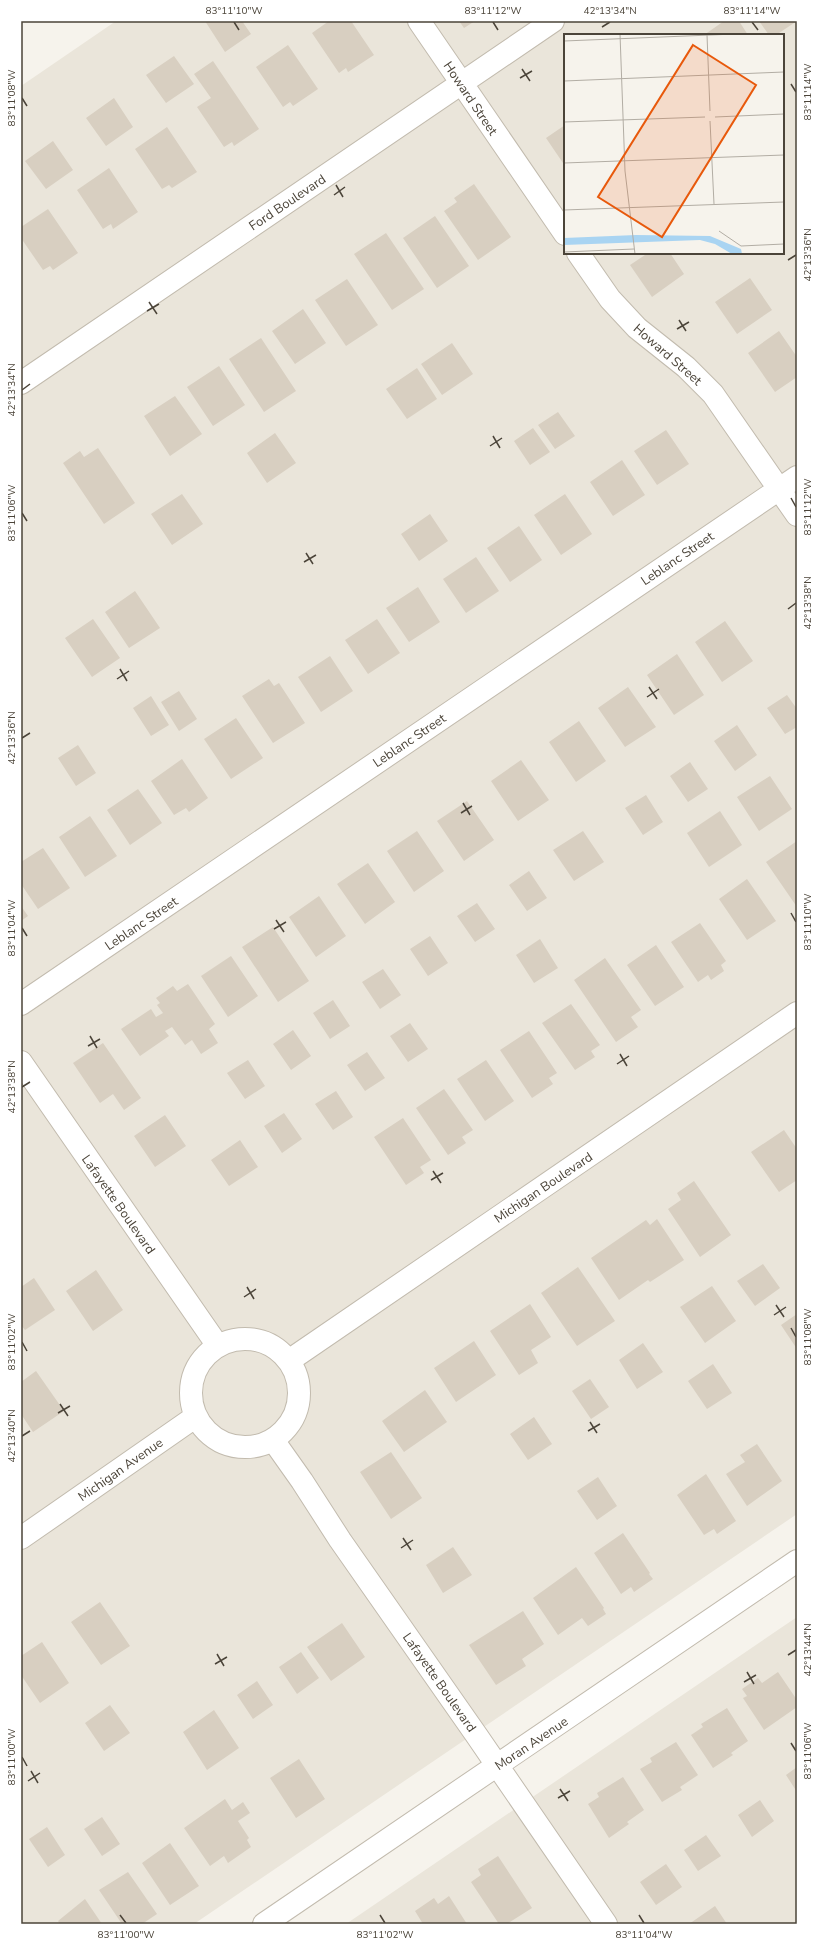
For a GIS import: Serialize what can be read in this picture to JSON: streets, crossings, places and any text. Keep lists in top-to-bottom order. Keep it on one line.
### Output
{"streets":{"street":["Howard Street","Ford Boulevard","Leblanc Street","Michigan Boulevard","Lafayette Boulevard","Michigan Avenue","Moran Avenue"]},"crossings":[["Howard Street","Ford Boulevard"],["Howard Street","Leblanc Street"],["Michigan Boulevard","Lafayette Boulevard"],["Michigan Boulevard","Michigan Avenue"],["Lafayette Boulevard","Michigan Avenue"],["Lafayette Boulevard","Moran Avenue"]],"coordinates":["83°11'10\"W","83°11'12\"W","42°13'34\"N","83°11'14\"W","83°11'08\"W","42°13'36\"N","83°11'06\"W","42°13'38\"N","83°11'04\"W","83°11'02\"W","42°13'40\"N","42°13'44\"N","83°11'00\"W"]}
